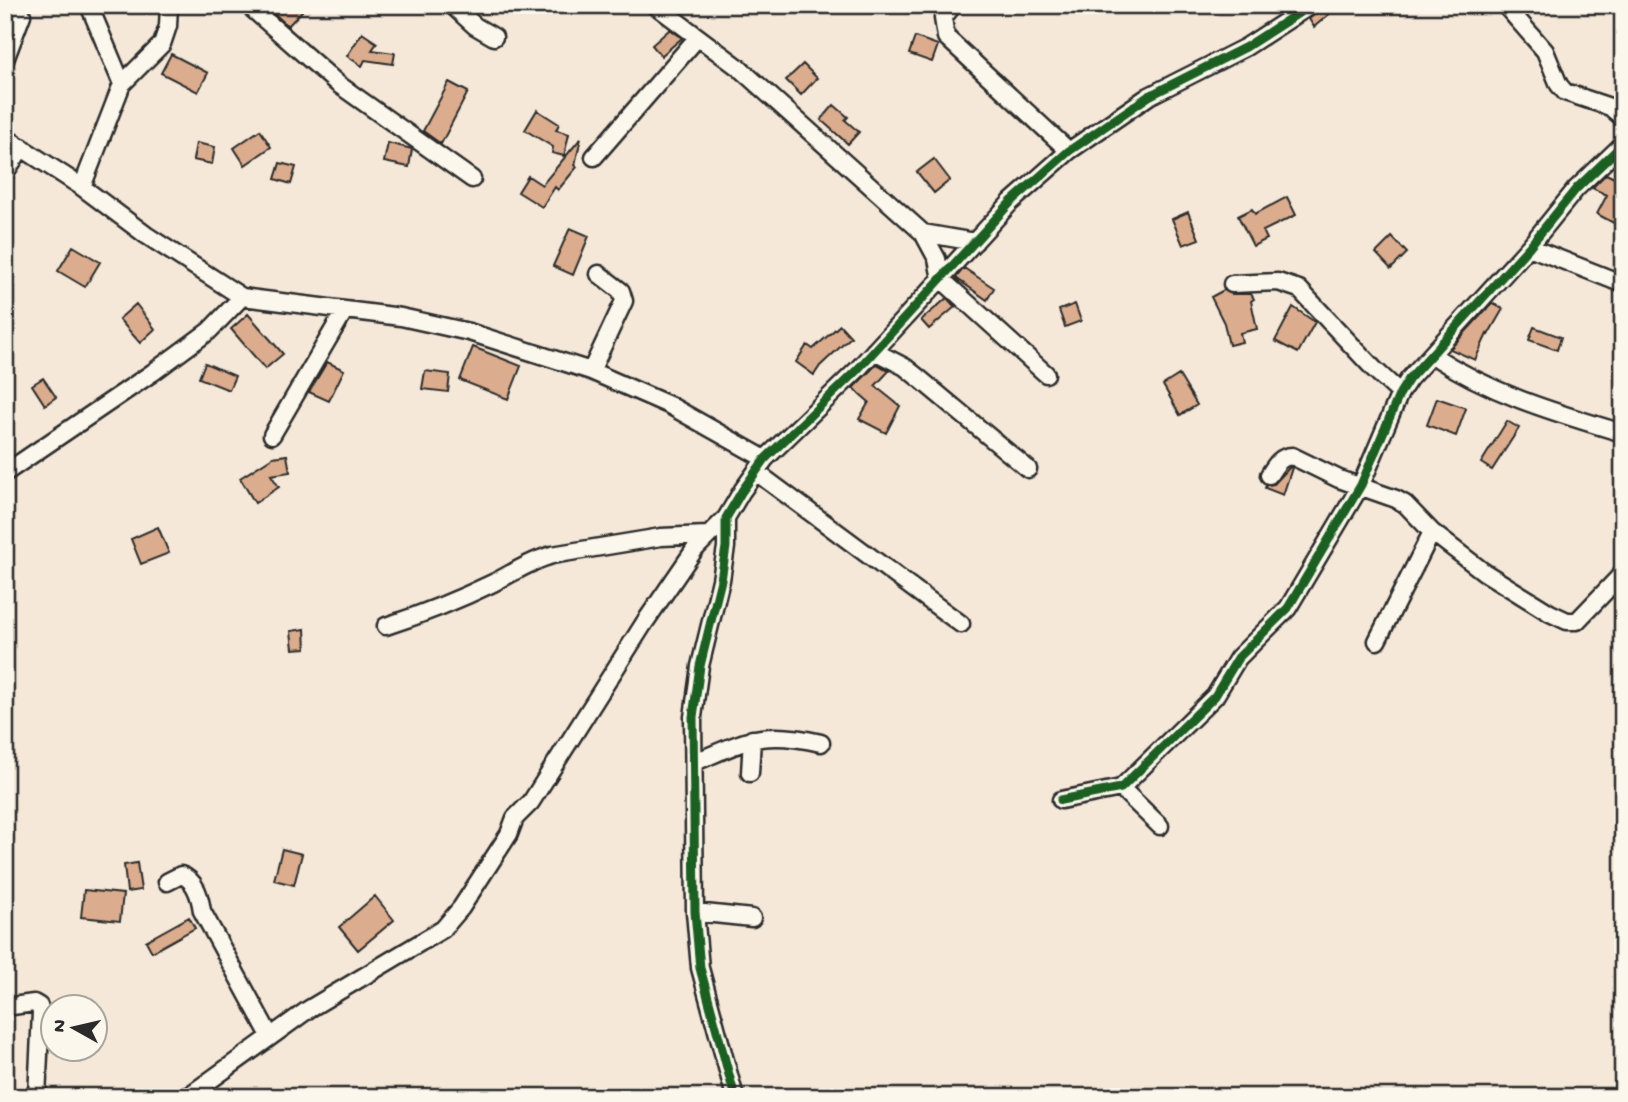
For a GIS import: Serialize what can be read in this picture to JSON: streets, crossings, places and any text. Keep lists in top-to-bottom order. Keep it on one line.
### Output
{"north":"left"}
